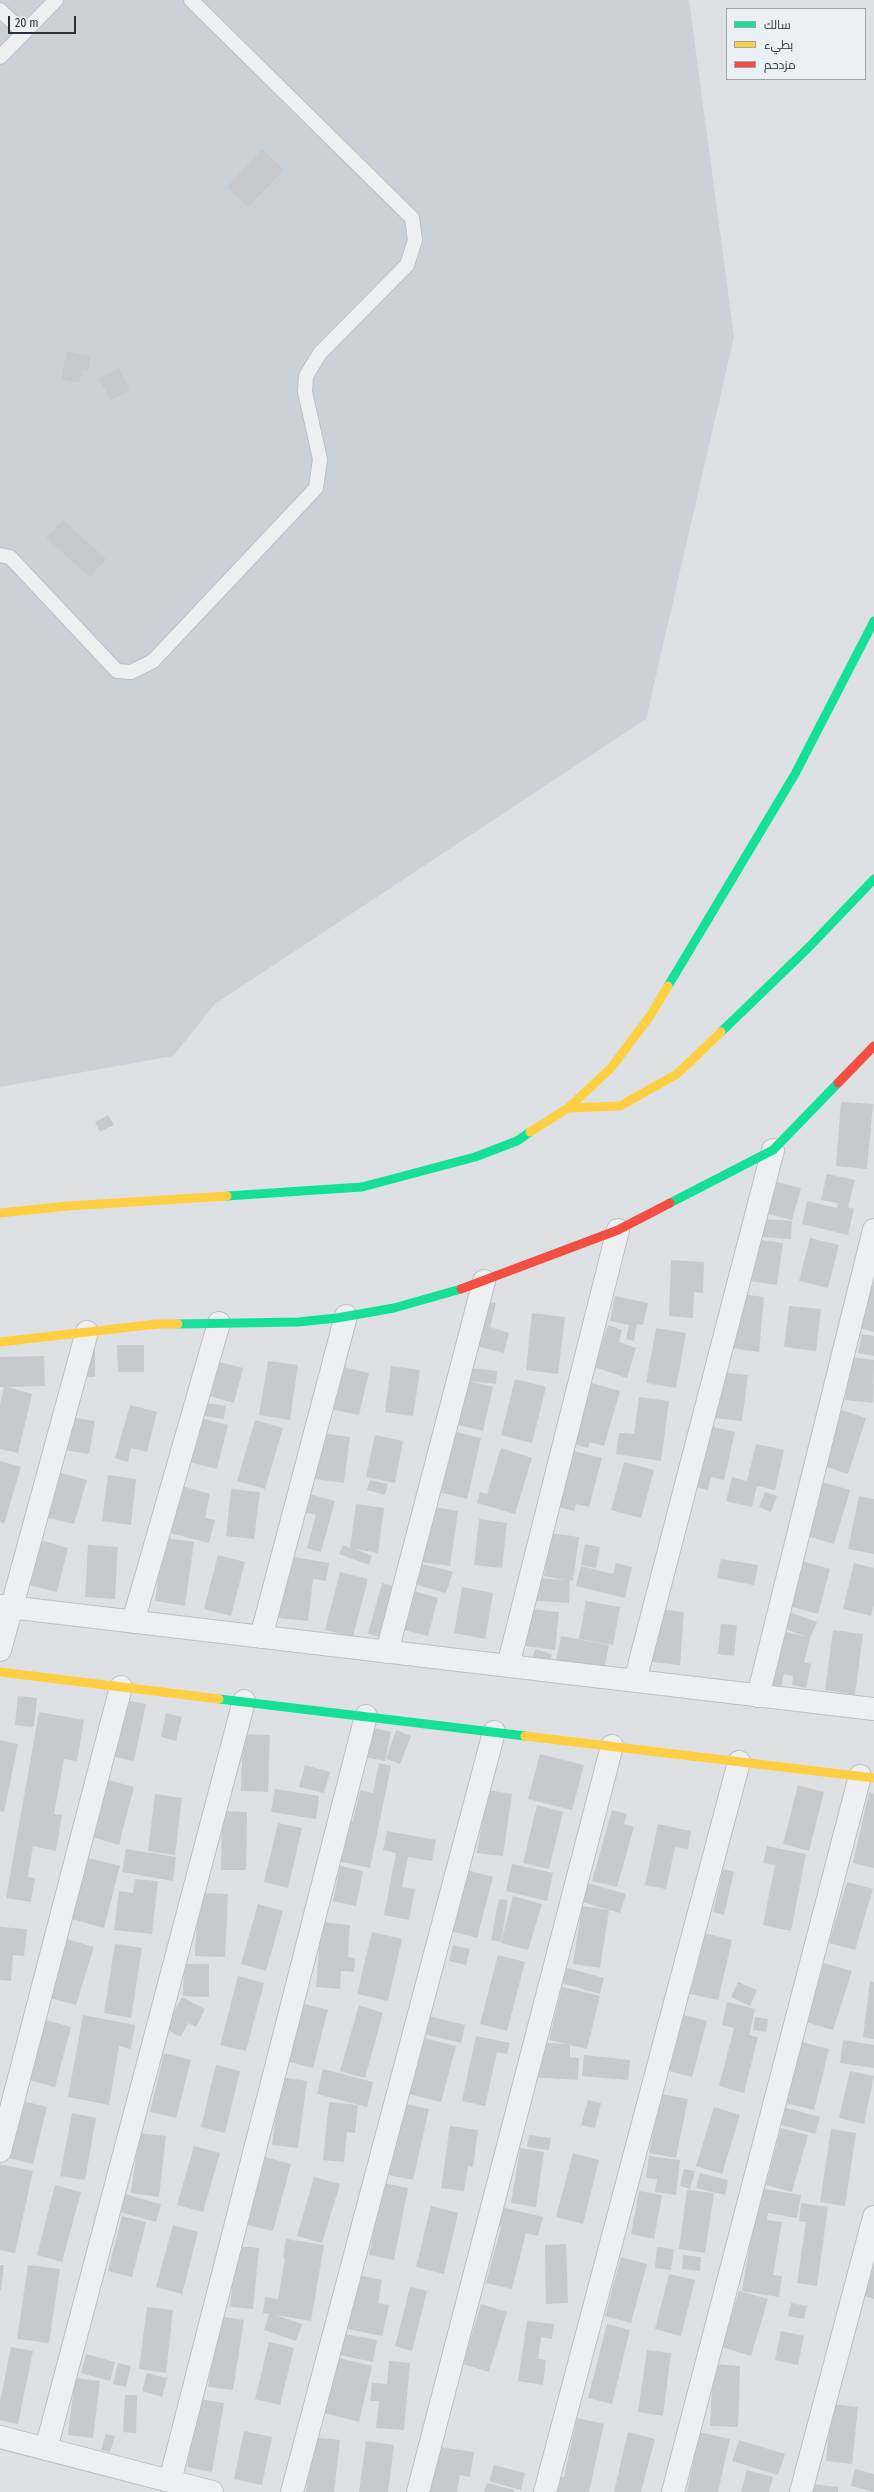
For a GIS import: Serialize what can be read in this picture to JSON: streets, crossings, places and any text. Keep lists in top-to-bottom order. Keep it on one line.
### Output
{"legend":["سالك","بطيء","مزدحم"],"scale_bar":"20 m"}
